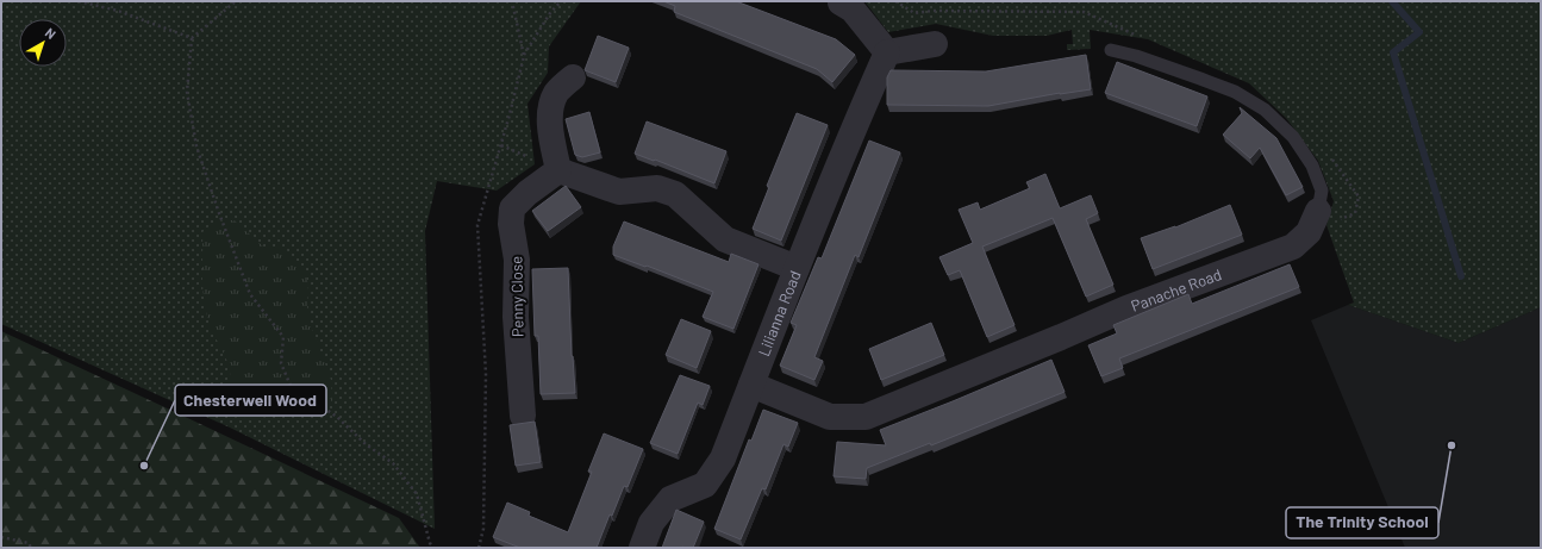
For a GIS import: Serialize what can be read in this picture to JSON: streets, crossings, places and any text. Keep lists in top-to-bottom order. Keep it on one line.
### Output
{"streets":{"street":["Panache Road","Penny Close","Lilianna Road"]},"crossings":[["Panache Road","Lilianna Road"]],"places":["The Trinity School","Chesterwell Wood"],"north":"top right"}
